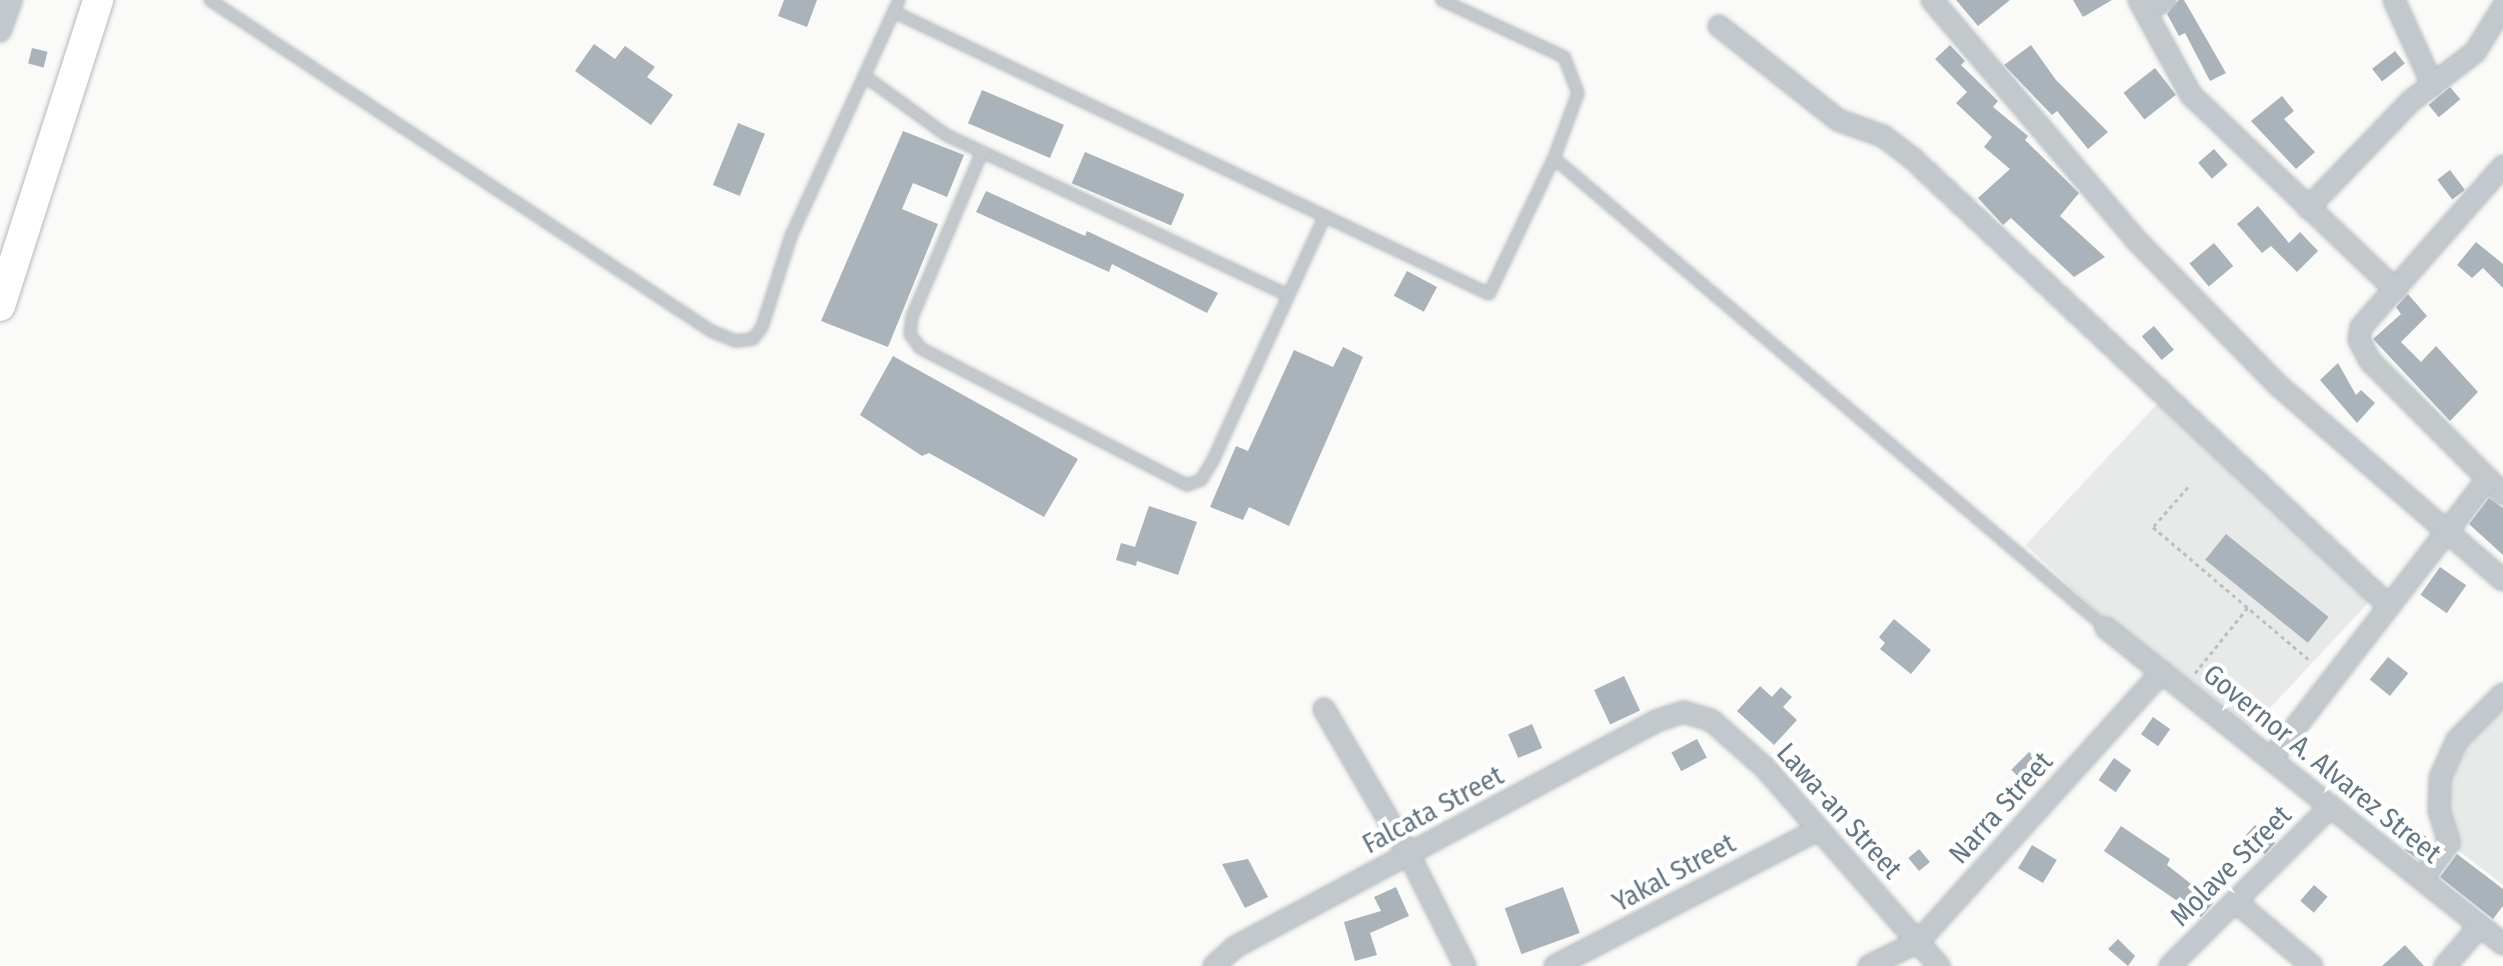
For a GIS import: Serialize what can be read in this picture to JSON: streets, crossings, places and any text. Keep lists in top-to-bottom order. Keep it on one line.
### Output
{"streets":{"street":["Governor A. Alvarez Street","Narra Street","Falcata Street","Lawa-an Street","Molave Street","Yakal Street"]},"crossings":[["Governor A. Alvarez Street","Narra Street"],["Governor A. Alvarez Street","Molave Street"],["Narra Street","Lawa-an Street"],["Falcata Street","Lawa-an Street"],["Lawa-an Street","Yakal Street"]]}
